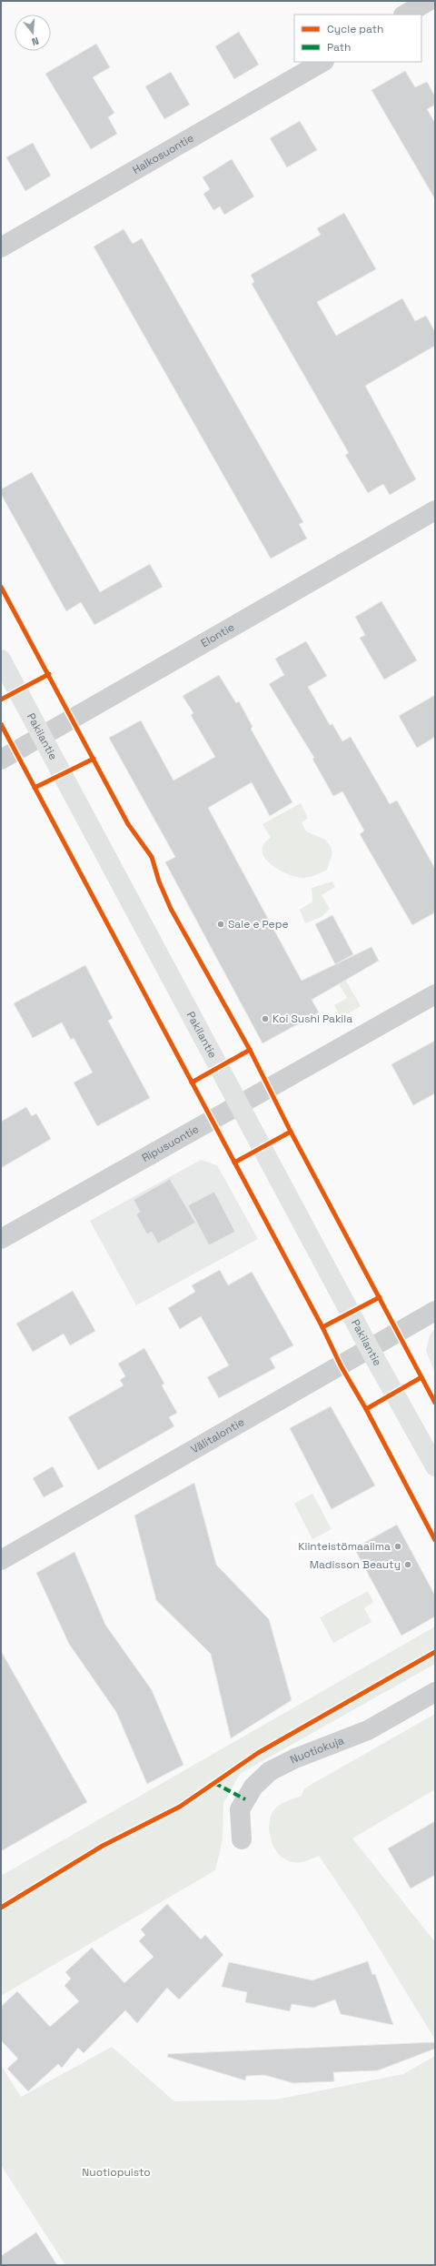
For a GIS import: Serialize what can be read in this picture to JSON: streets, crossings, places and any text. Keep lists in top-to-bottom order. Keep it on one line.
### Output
{"streets":{"main road":["Pakilantie"],"street":["Halkosuontie","Elontie","Ripusuontie","Välitalontie","Nuotiokuja"]},"crossings":[["Elontie","Pakilantie"],["Pakilantie","Ripusuontie"],["Pakilantie","Välitalontie"]],"parks":["Nuotiopuisto"],"places":["Sale e Pepe","Koi Sushi Pakila","Kiinteistömaailma","Madisson Beauty"],"legend":["Cycle path","Path"],"north":"bottom"}
